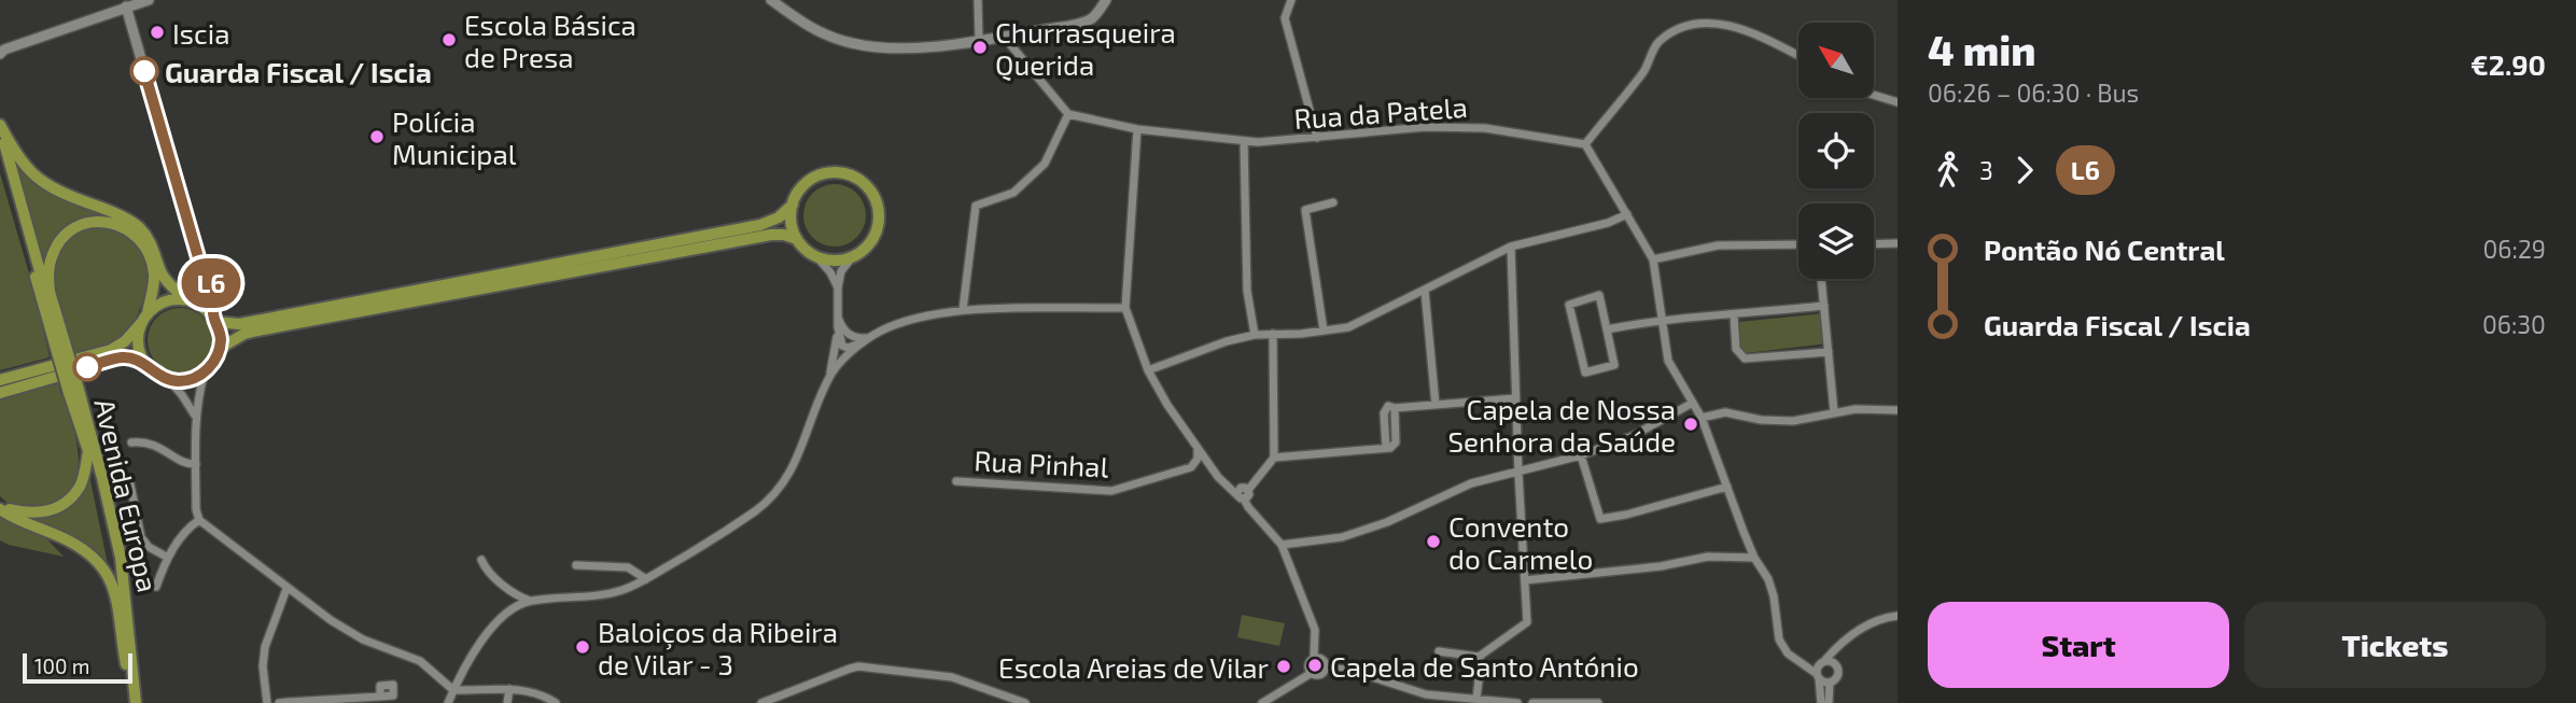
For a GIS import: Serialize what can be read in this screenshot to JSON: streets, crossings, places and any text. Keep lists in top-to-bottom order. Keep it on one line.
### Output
{"streets":{"main road":["Avenida Europa"],"street":["Rua da Patela","Rua Pinhal"]},"places":["Iscia","Escola Básica de Presa","Churrasqueira Querida","Guarda Fiscal / Iscia","Polícia Municipal","Capela de Nossa Senhora da Saúde","Convento do Carmelo","Baloiços da Ribeira de Vilar - 3","Capela de Santo António","Escola Areias de Vilar"],"lines":["bus line L6"],"scale_bar":"100 m","north":"top left","page":{"on_map":"L6","heading":["4 min","06:26 – 06:30 · Bus","€2.90"],"legs":["3","L6"],"list":[{"name":"Pontão Nó Central","value":"06:29"},{"name":"Guarda Fiscal / Iscia","value":"06:30"}],"buttons":["Start","Tickets"],"scale":"100 m"}}
